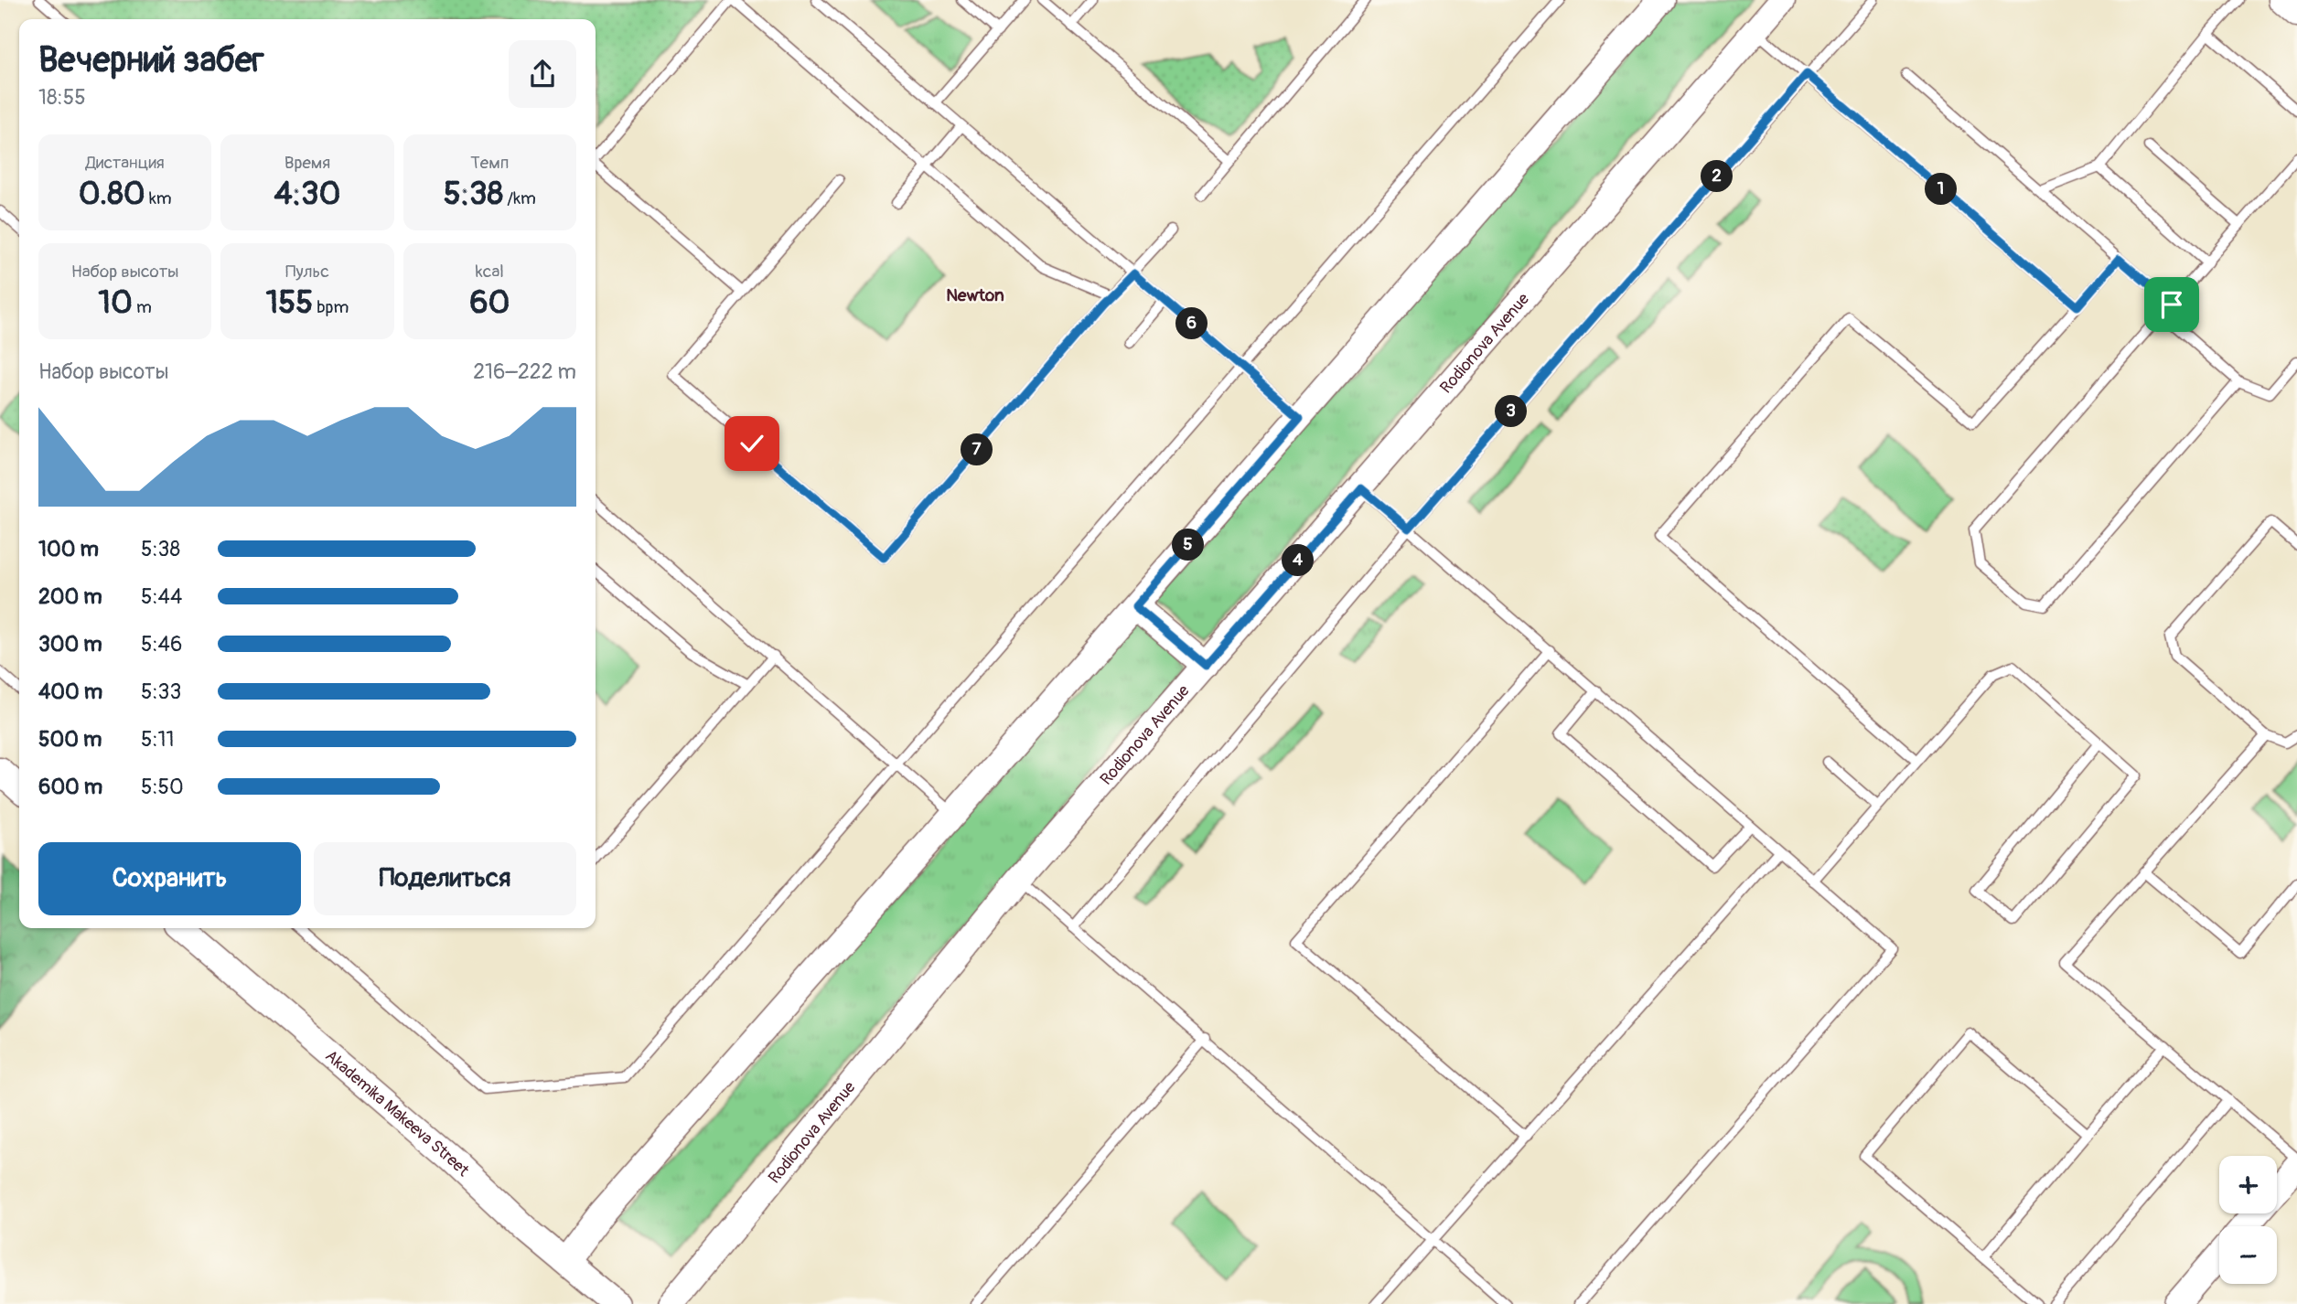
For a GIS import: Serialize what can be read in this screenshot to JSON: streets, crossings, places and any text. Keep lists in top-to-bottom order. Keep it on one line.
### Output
{"streets":{"street":["Rodionova Avenue","Akademika Makeeva Street"]},"districts":["Newton"],"page":{"heading":["Вечерний забег","18:55"],"stats":[["Дистанция","0.80 km"],["Время","4:30"],["Темп","5:38 /km"],["Набор высоты","10 m"],["Пульс","155 bpm"],["kcal","60"]],"pins":["2","1","6","3","7","5","4"],"chart":["Набор высоты","216–222 m"],"list":[{"name":"100 m","note":"5:38"},{"name":"200 m","note":"5:44"},{"name":"300 m","note":"5:46"},{"name":"400 m","note":"5:33"},{"name":"500 m","note":"5:11"},{"name":"600 m","note":"5:50"}],"buttons":["Сохранить","Поделиться"],"map_buttons":["+","−"]}}
